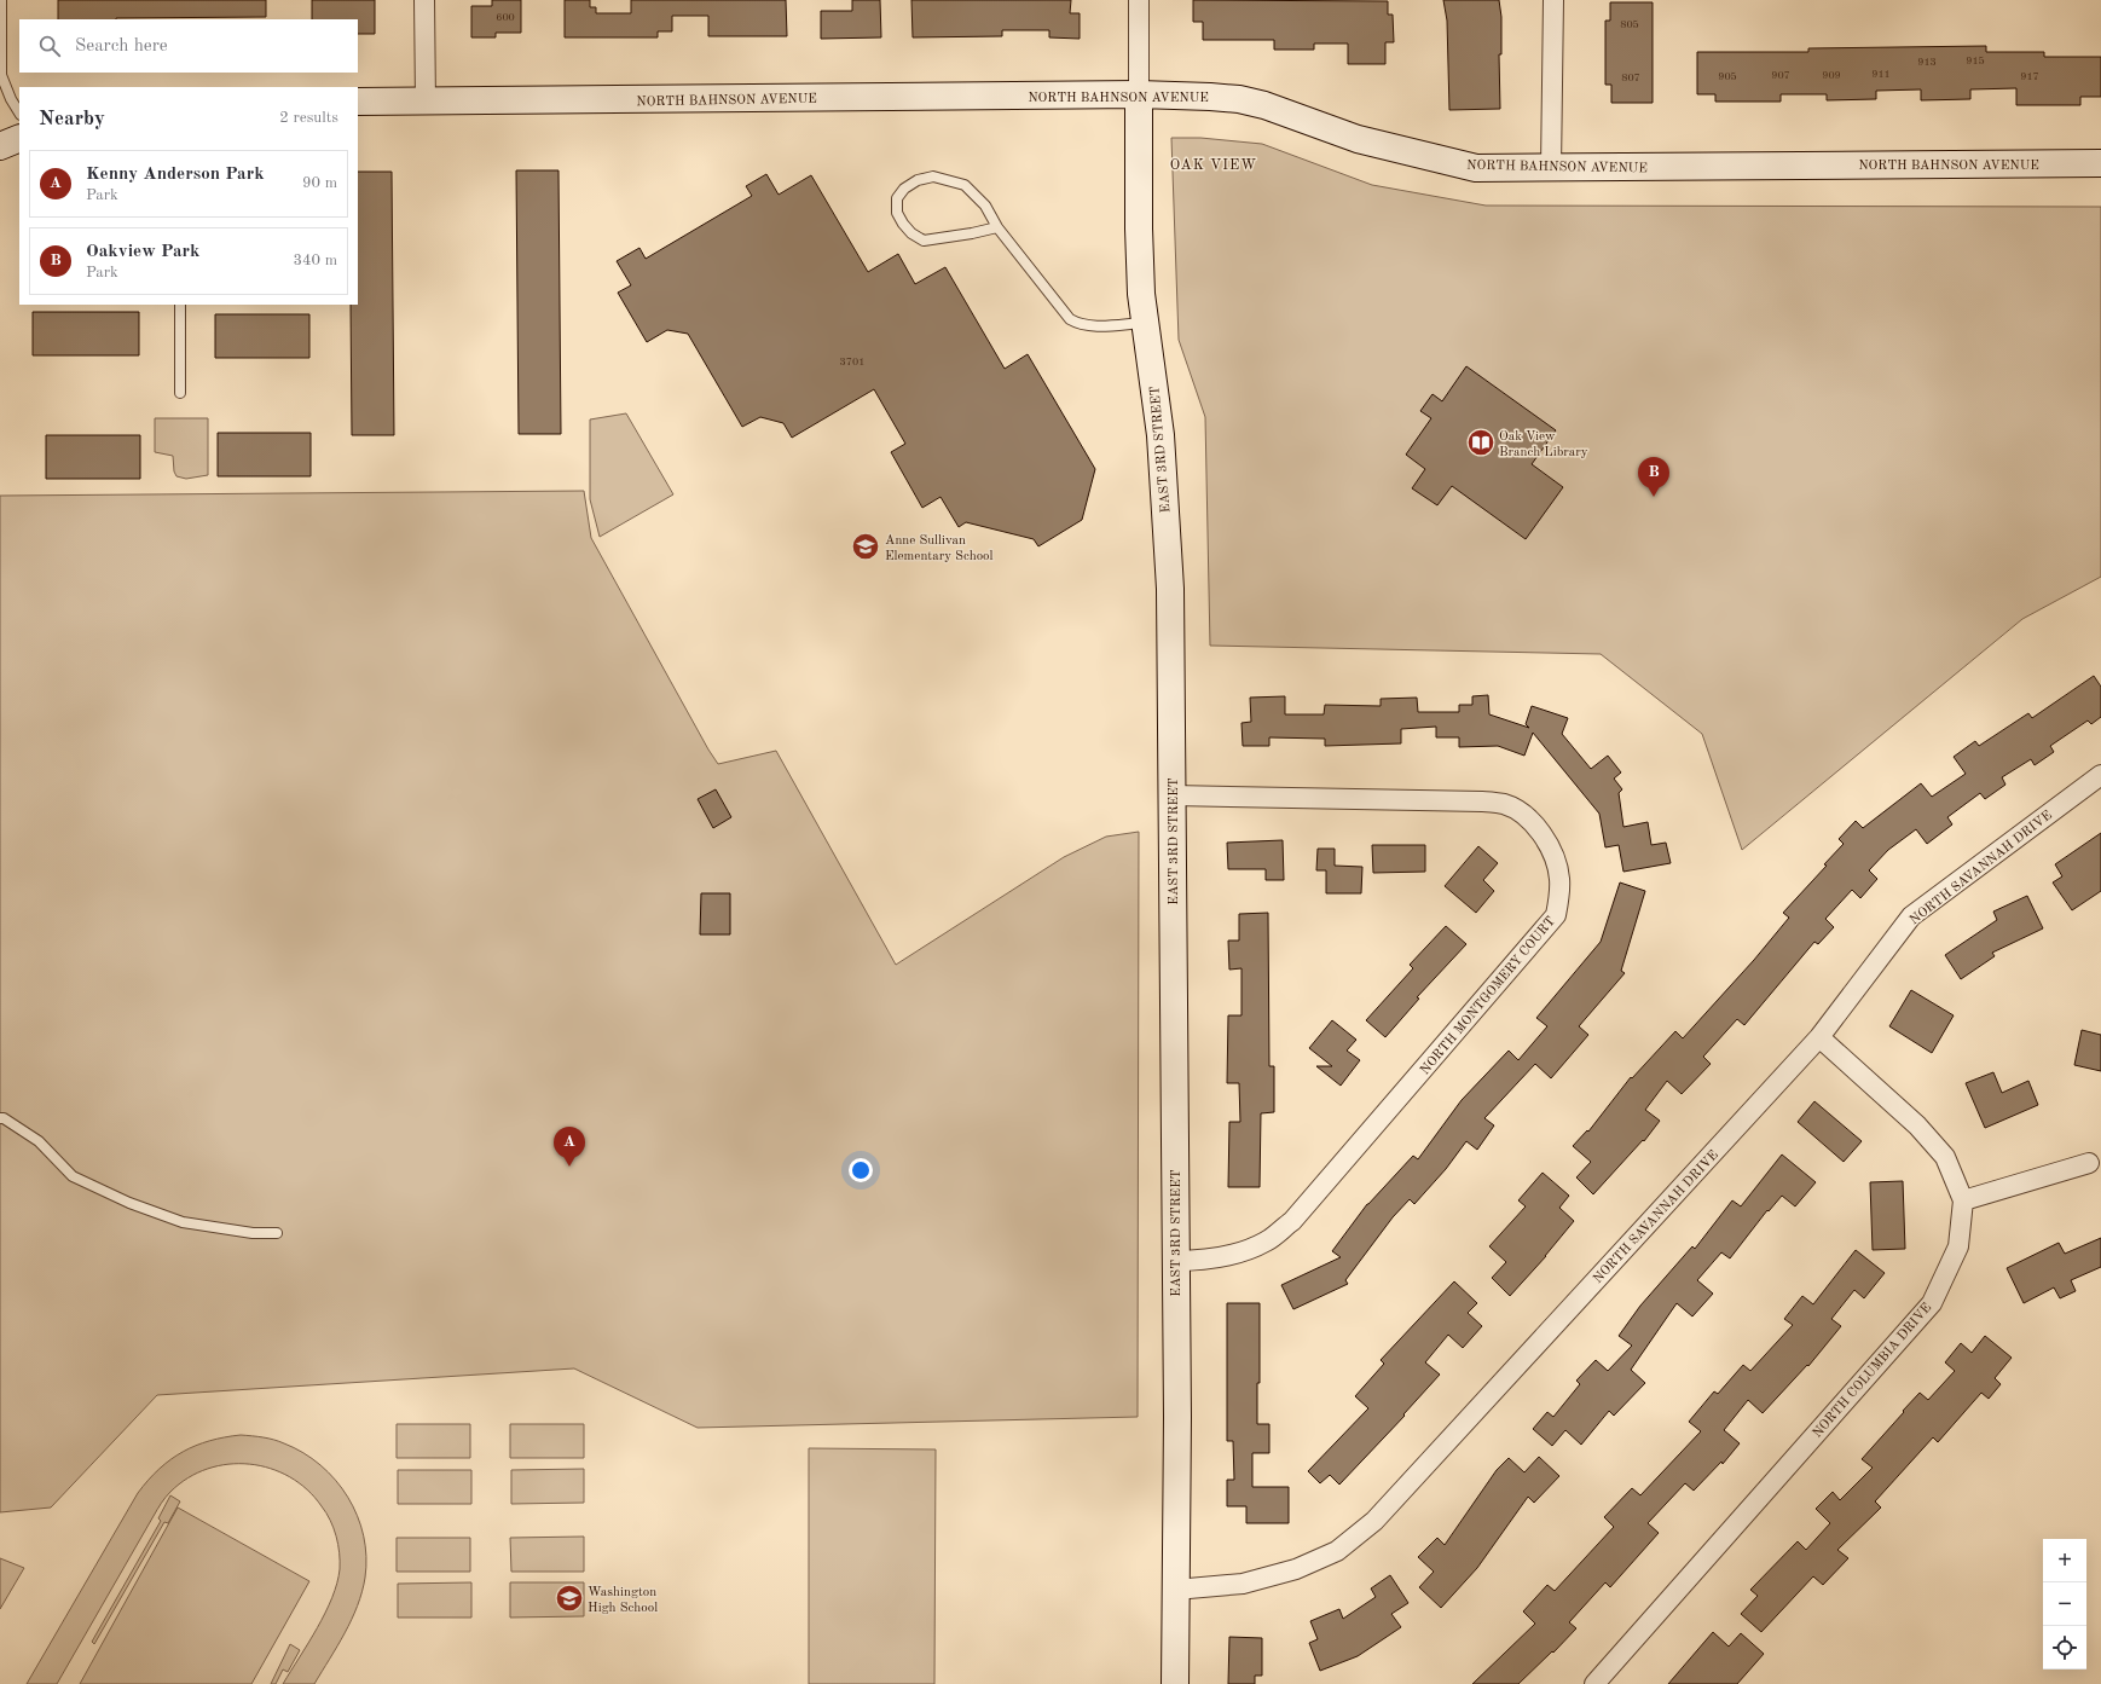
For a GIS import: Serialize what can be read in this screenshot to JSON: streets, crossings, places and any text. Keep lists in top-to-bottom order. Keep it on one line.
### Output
{"streets":{"street":["NORTH BAHNSON AVENUE","EAST 3RD STREET","NORTH SAVANNAH DRIVE","NORTH MONTGOMERY COURT","NORTH COLUMBIA DRIVE"]},"crossings":[["NORTH BAHNSON AVENUE","EAST 3RD STREET"],["EAST 3RD STREET","NORTH SAVANNAH DRIVE"],["EAST 3RD STREET","NORTH MONTGOMERY COURT"],["NORTH SAVANNAH DRIVE","NORTH COLUMBIA DRIVE"]],"districts":["OAK VIEW"],"places":{"library":["Oak View Branch Library"],"school or university":["Anne Sullivan Elementary School","Washington High School"]},"house_numbers":["600","805","915","913","911","907","909","905","917","807","3701"],"page":{"search":"Search here","heading":["Nearby","2 results"],"list":[{"mark":"A","name":"Kenny Anderson Park","note":"Park","value":"90 m"},{"mark":"B","name":"Oakview Park","note":"Park","value":"340 m"}],"pins":["B","A"],"map_buttons":["+","−"]}}
